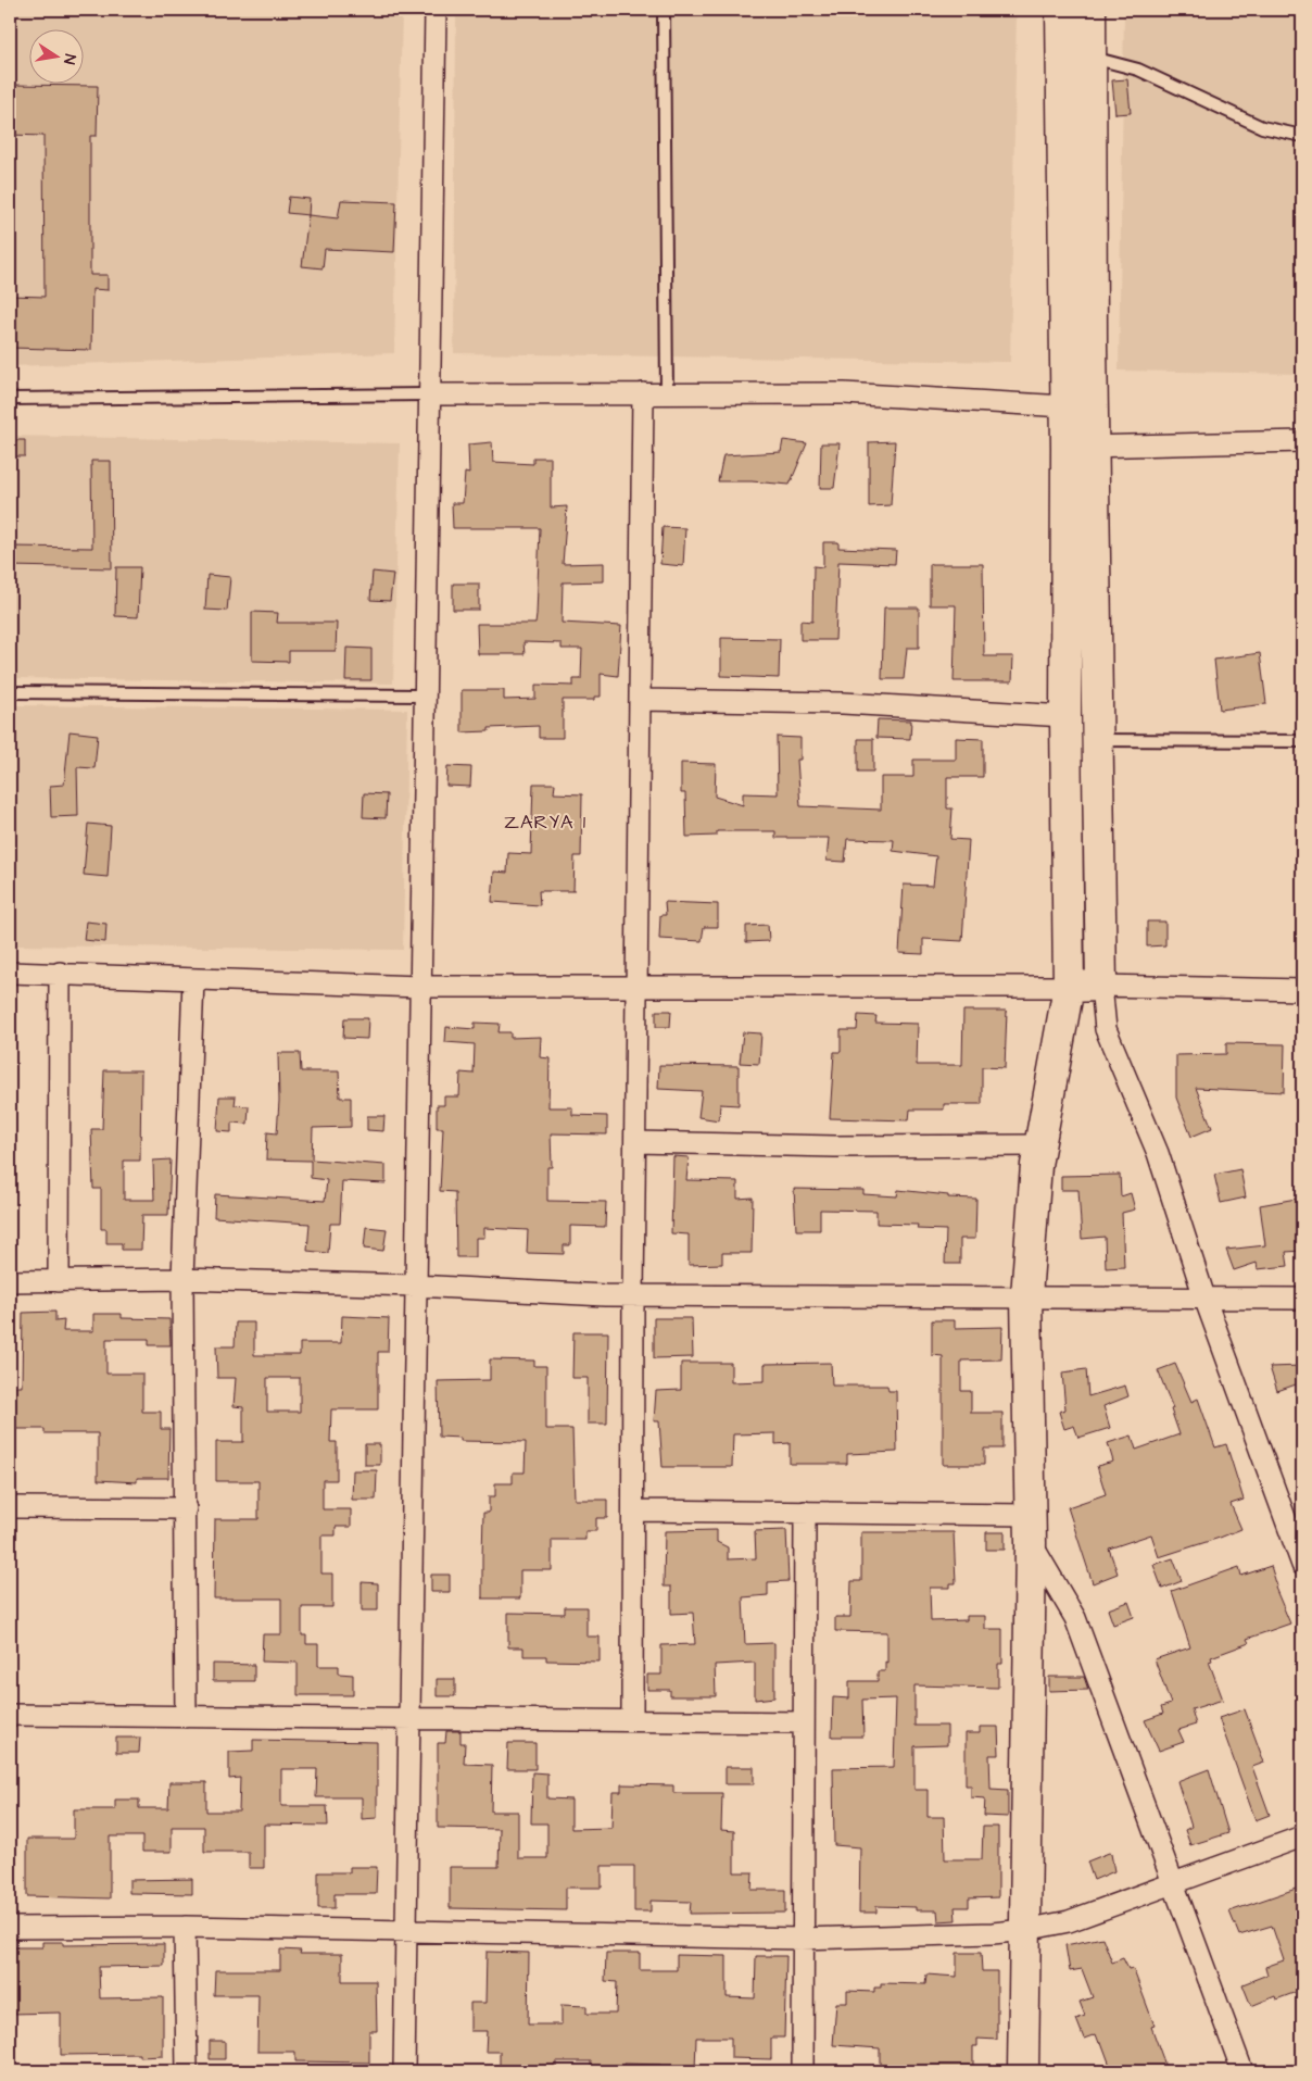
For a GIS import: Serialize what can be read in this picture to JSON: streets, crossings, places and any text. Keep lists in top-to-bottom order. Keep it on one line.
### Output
{"districts":["ZARYA 1"],"north":"right"}
